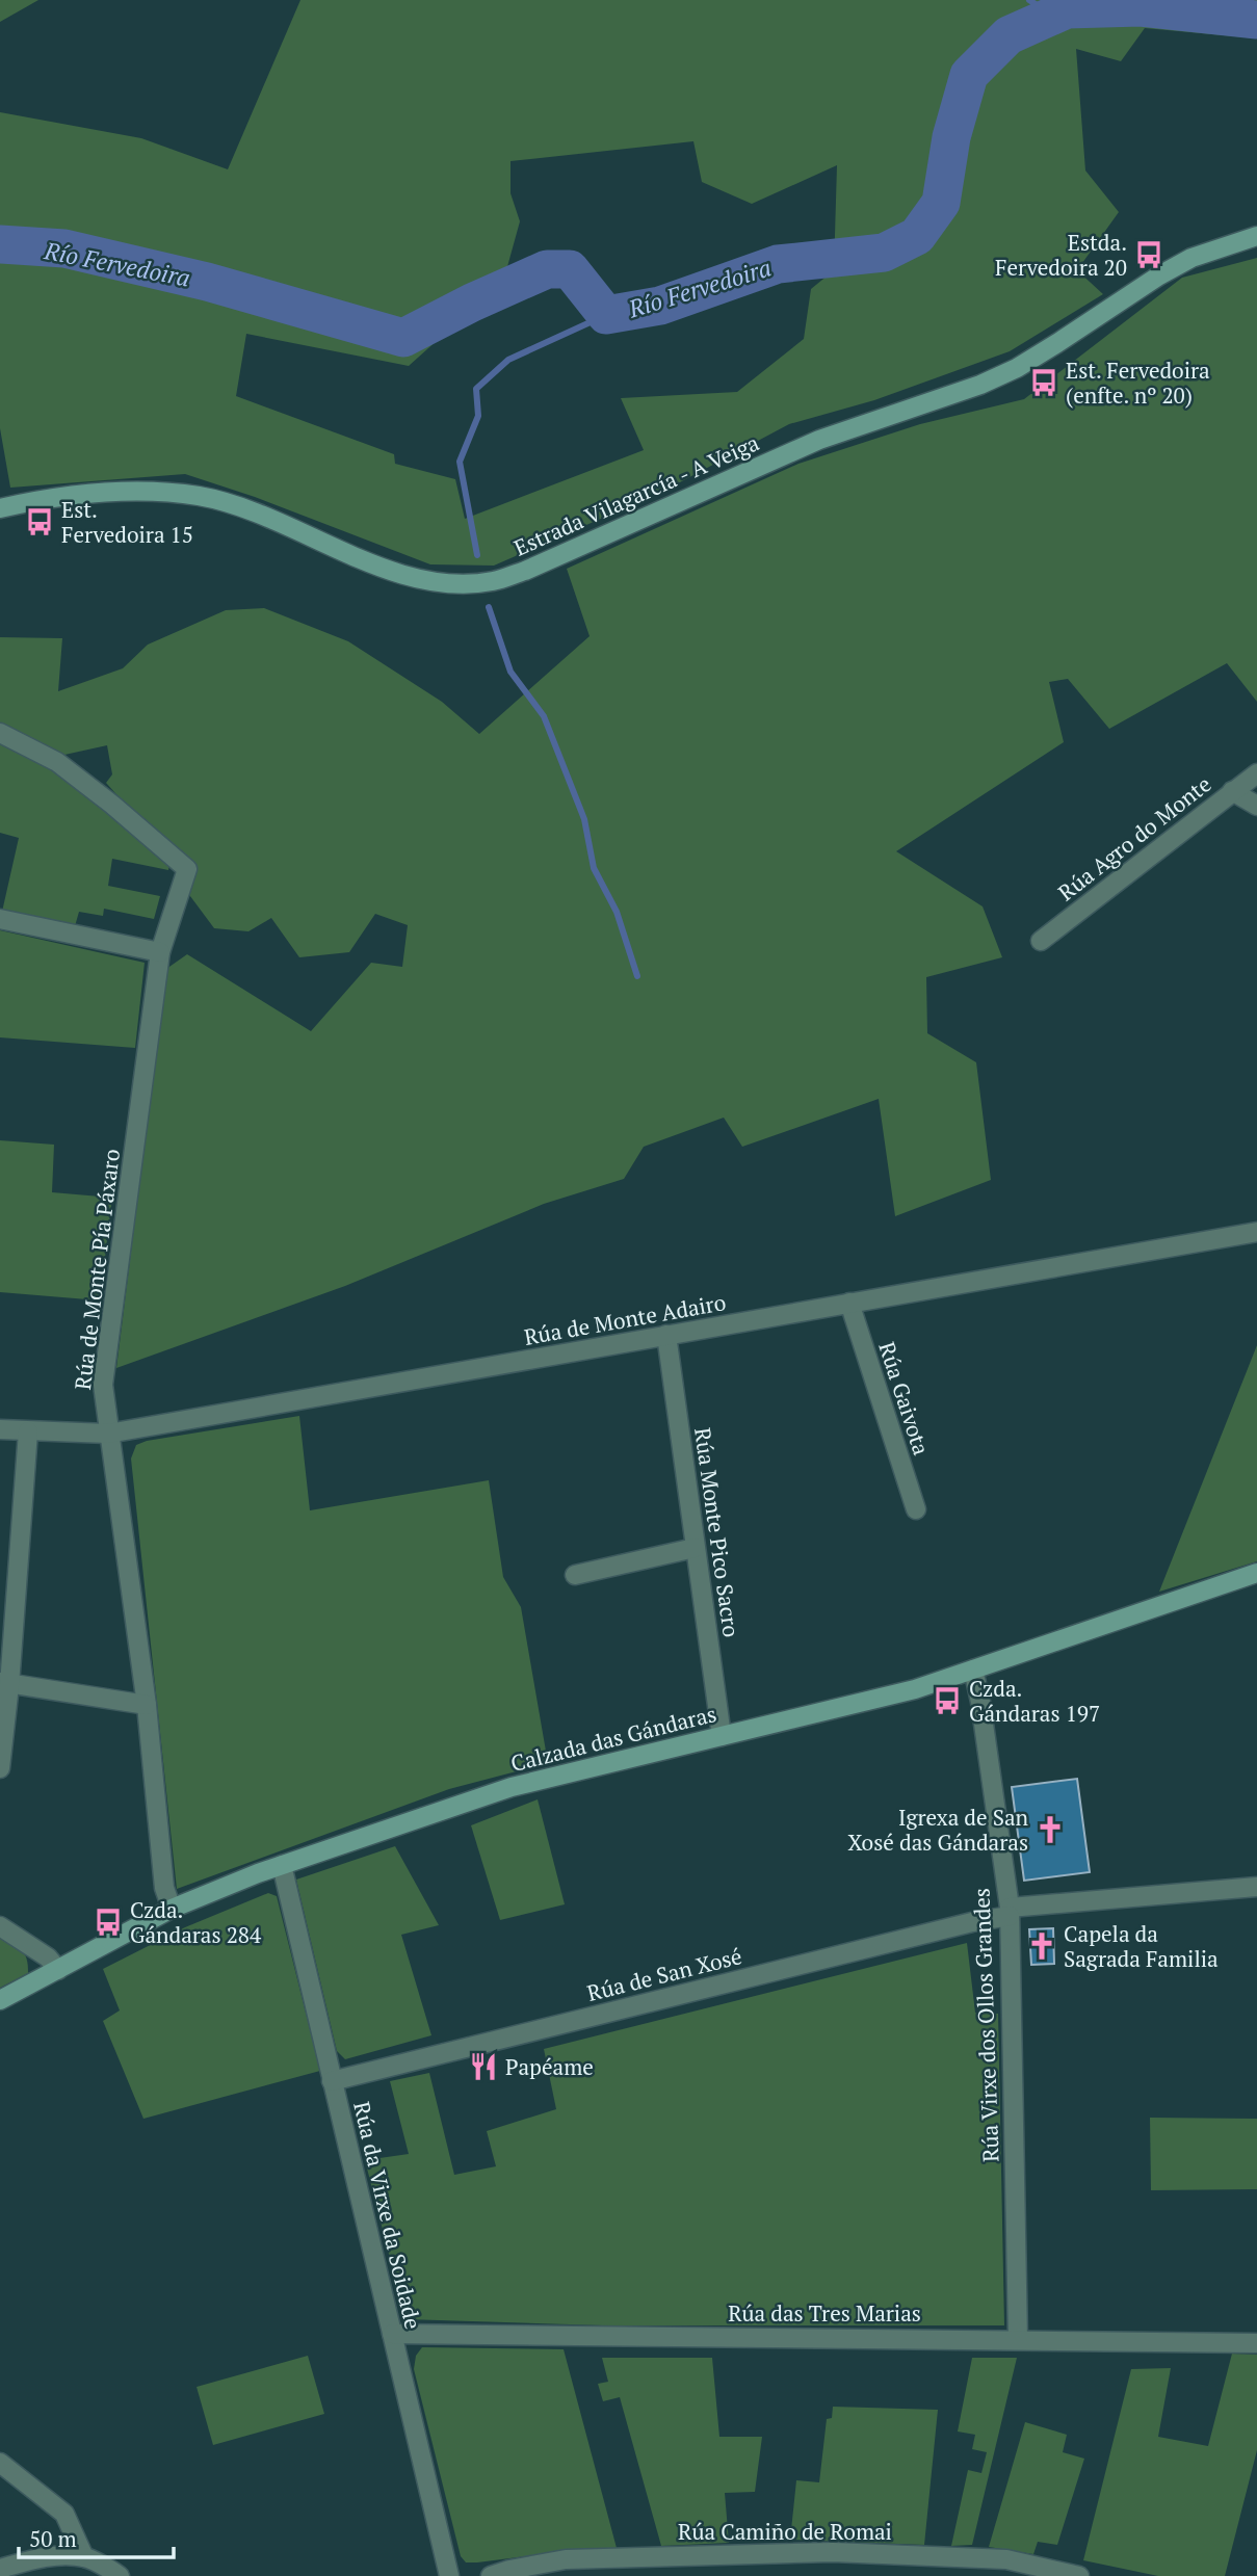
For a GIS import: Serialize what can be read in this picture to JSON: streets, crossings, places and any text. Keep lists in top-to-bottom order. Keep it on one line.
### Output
{"streets":{"main road":["Estrada Vilagarcía - A Veiga","Calzada das Gándaras"],"street":["Rúa Agro do Monte","Rúa de Monte Pía Páxaro","Rúa de Monte Adairo","Rúa Gaivota","Rúa Monte Pico Sacro","Rúa de San Xosé","Rúa Virxe dos Ollos Grandes","Rúa da Virxe da Soidade","Rúa das Tres Marias","Rúa Camiño de Romai"]},"crossings":[["Rúa de Monte Pía Páxaro","Rúa de Monte Adairo"],["Rúa de Monte Pía Páxaro","Calzada das Gándaras"],["Rúa de Monte Adairo","Rúa Gaivota"],["Rúa de Monte Adairo","Rúa Monte Pico Sacro"],["Rúa Monte Pico Sacro","Calzada das Gándaras"],["Calzada das Gándaras","Rúa Virxe dos Ollos Grandes"],["Calzada das Gándaras","Rúa da Virxe da Soidade"],["Rúa de San Xosé","Rúa Virxe dos Ollos Grandes"],["Rúa de San Xosé","Rúa da Virxe da Soidade"],["Rúa Virxe dos Ollos Grandes","Rúa das Tres Marias"],["Rúa da Virxe da Soidade","Rúa das Tres Marias"]],"water":["Río Fervedoira"],"places":{"bus stop":["Estda. Fervedoira 20","Est. Fervedoira (enfte. nº 20)","Est. Fervedoira 15","Czda. Gándaras 197","Czda. Gándaras 284"],"church":["Igrexa de San Xosé das Gándaras","Capela da Sagrada Familia"],"restaurant":["Papéame"]},"scale_bar":"50 m"}
